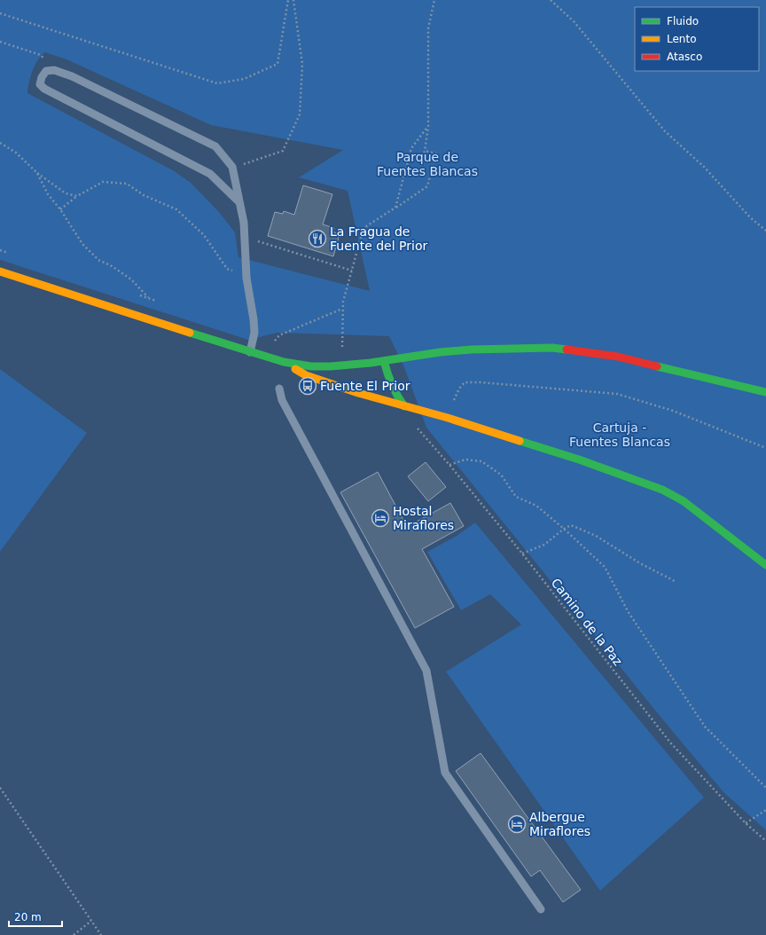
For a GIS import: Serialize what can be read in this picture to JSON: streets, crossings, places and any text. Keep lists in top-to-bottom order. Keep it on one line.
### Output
{"streets":{"path":["Camino de la Paz"]},"parks":["Parque de Fuentes Blancas","Cartuja - Fuentes Blancas"],"places":{"restaurant":["La Fragua de Fuente del Prior"],"bus stop":["Fuente El Prior"],"hotel":["Hostal Miraflores","Albergue Miraflores"]},"legend":["Fluido","Lento","Atasco"],"scale_bar":"20 m"}
